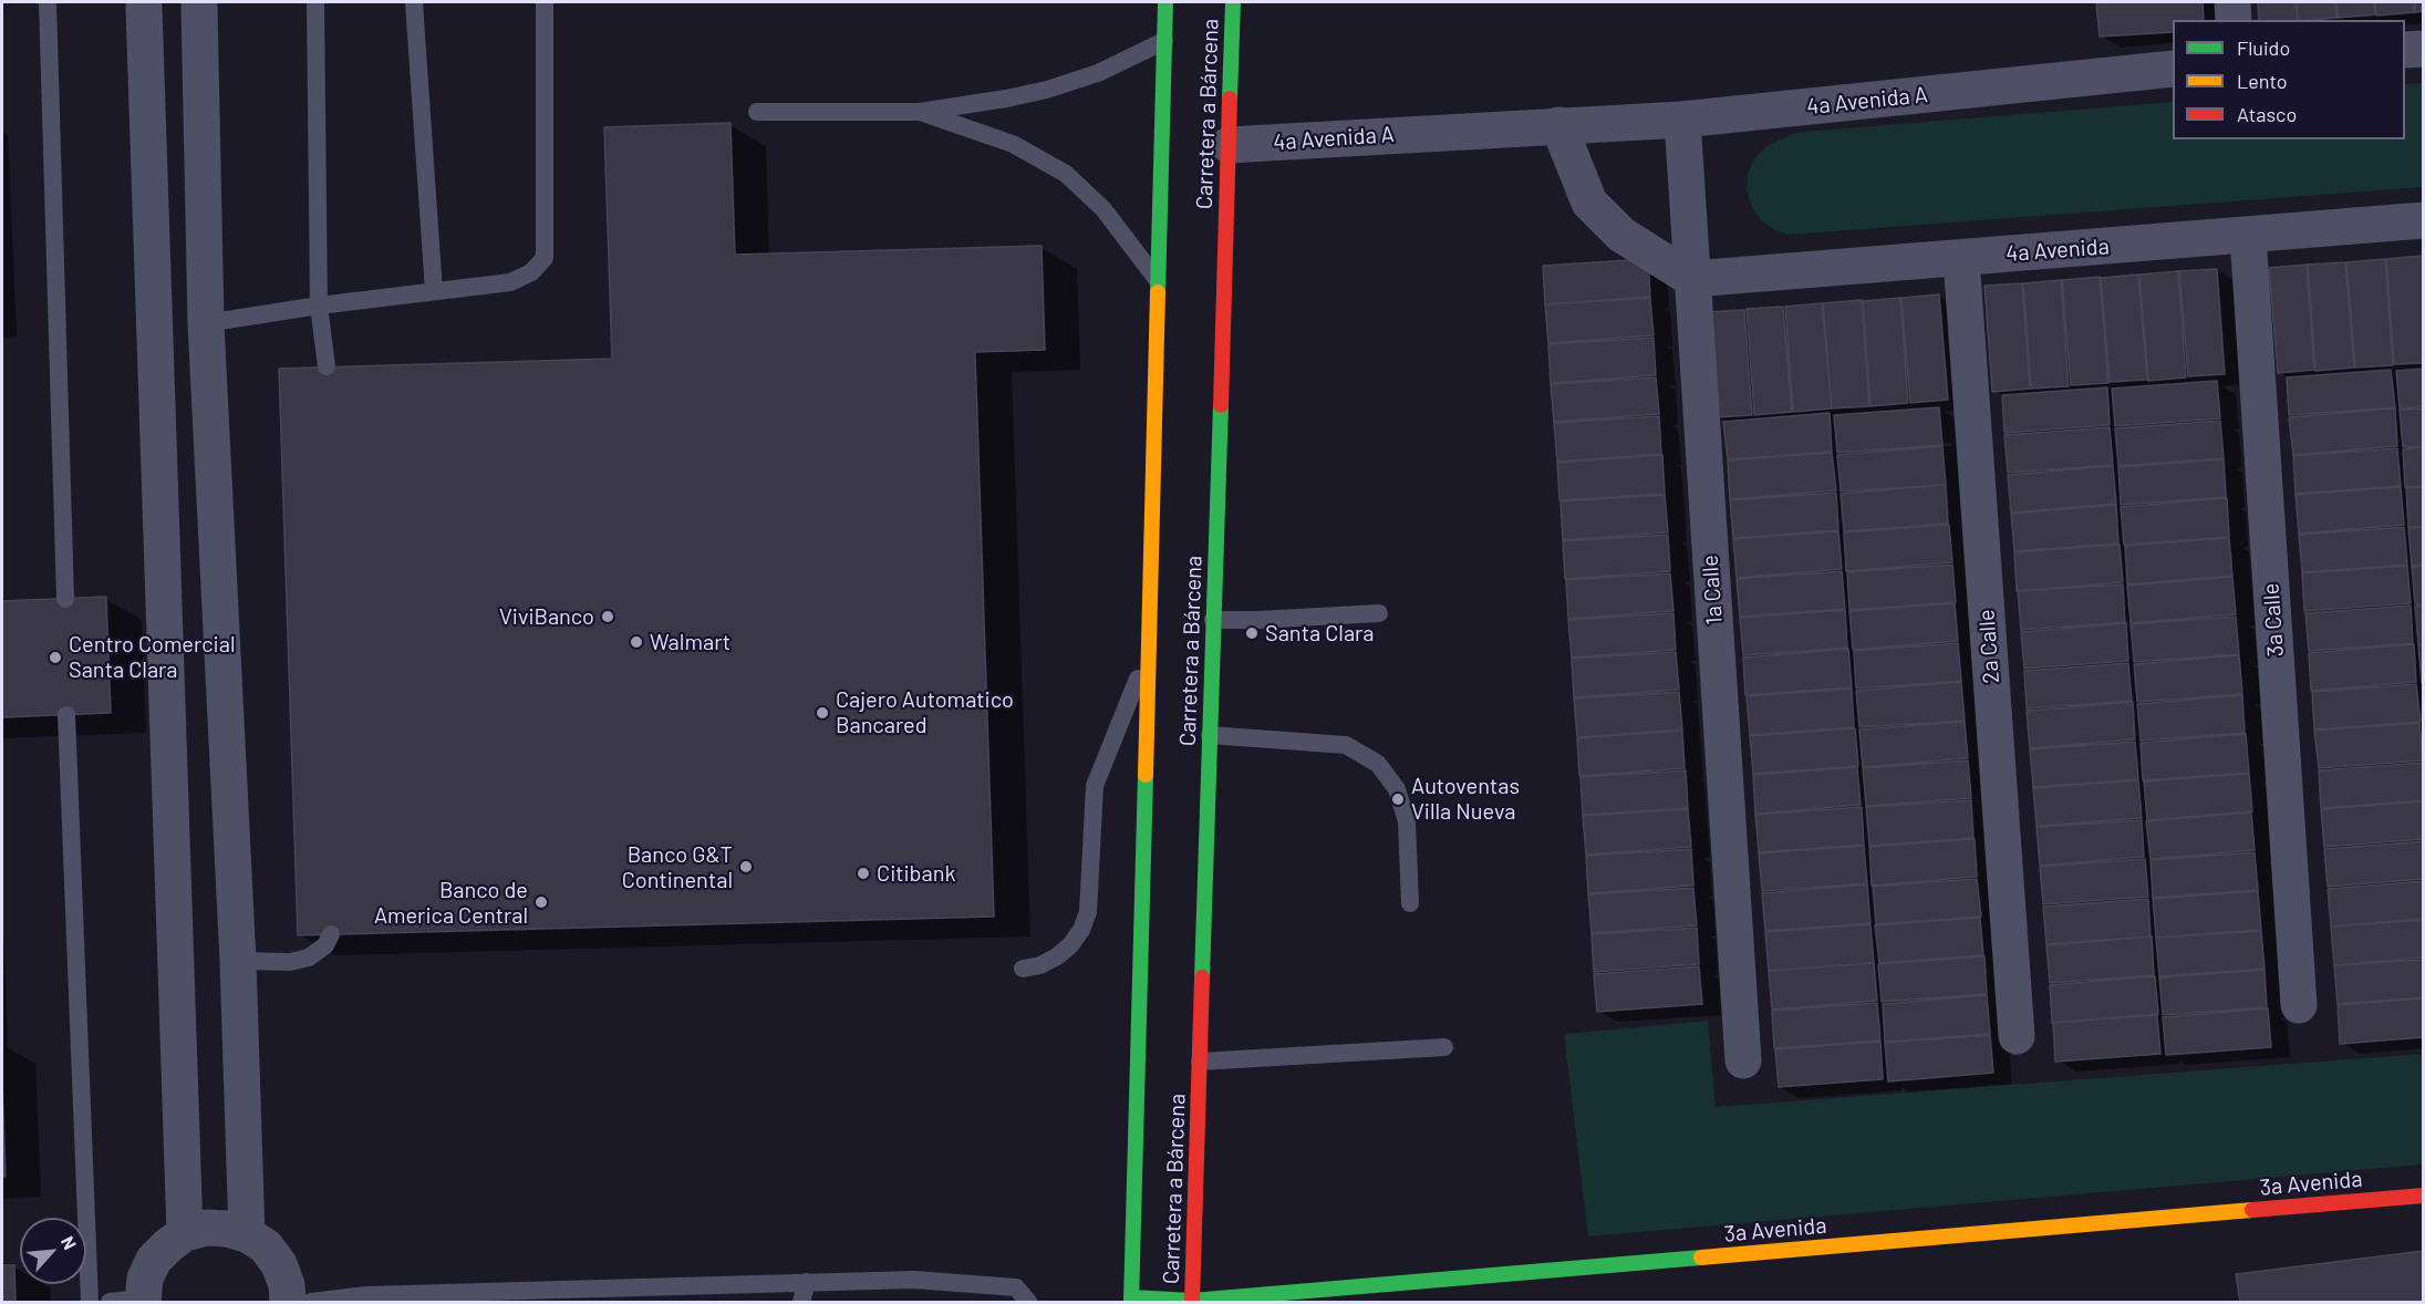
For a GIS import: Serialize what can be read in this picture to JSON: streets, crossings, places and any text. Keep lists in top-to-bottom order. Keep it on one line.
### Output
{"streets":{"main road":["Carretera a Bárcena","3a Avenida"],"street":["4a Avenida A","4a Avenida","1a Calle","3a Calle","2a Calle"]},"crossings":[["4a Avenida A","Carretera a Bárcena"],["4a Avenida A","1a Calle"],["Carretera a Bárcena","3a Avenida"],["4a Avenida","1a Calle"],["4a Avenida","3a Calle"],["4a Avenida","2a Calle"]],"places":["ViviBanco","Santa Clara","Walmart","Centro Comercial Santa Clara","Cajero Automatico Bancared","Autoventas Villa Nueva","Banco G&T Continental","Citibank","Banco de America Central"],"legend":["Fluido","Lento","Atasco"],"north":"top right"}
